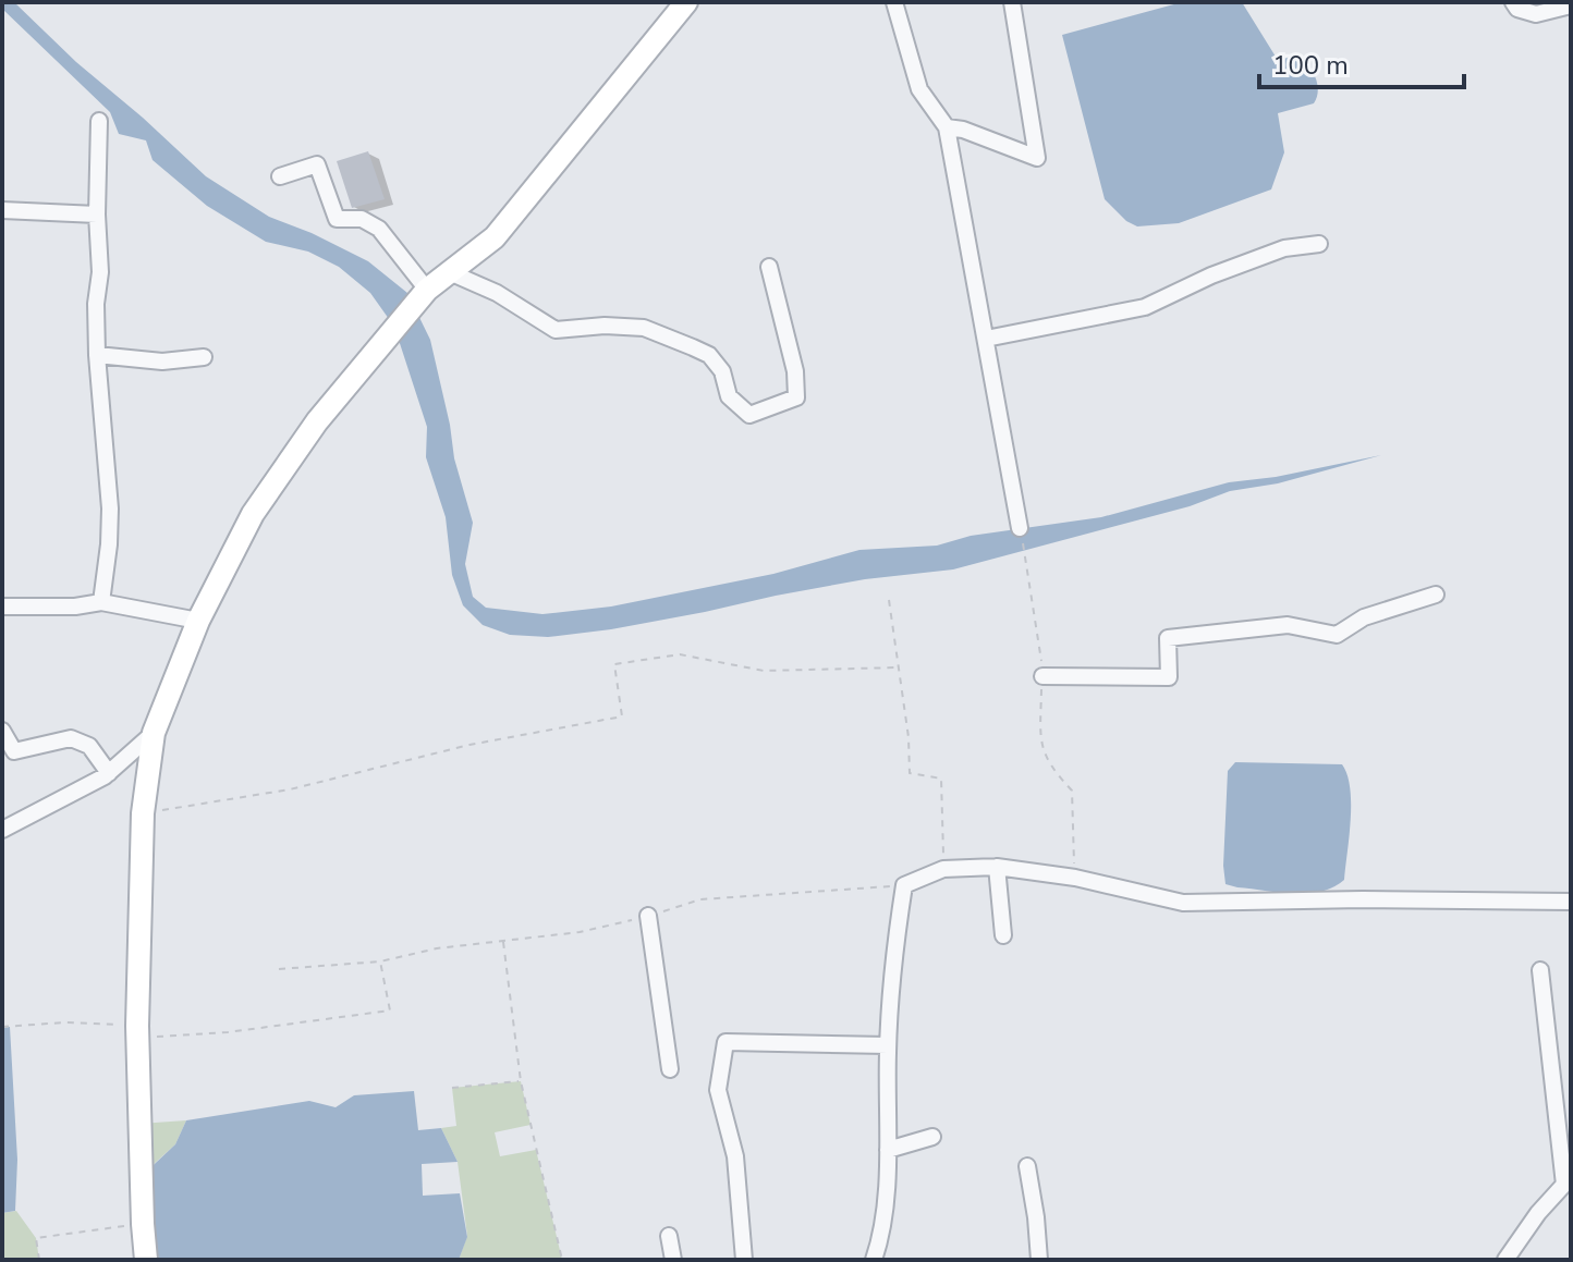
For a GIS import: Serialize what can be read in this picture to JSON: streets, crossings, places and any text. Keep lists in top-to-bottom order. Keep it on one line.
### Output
{"scale_bar":"100 m"}
